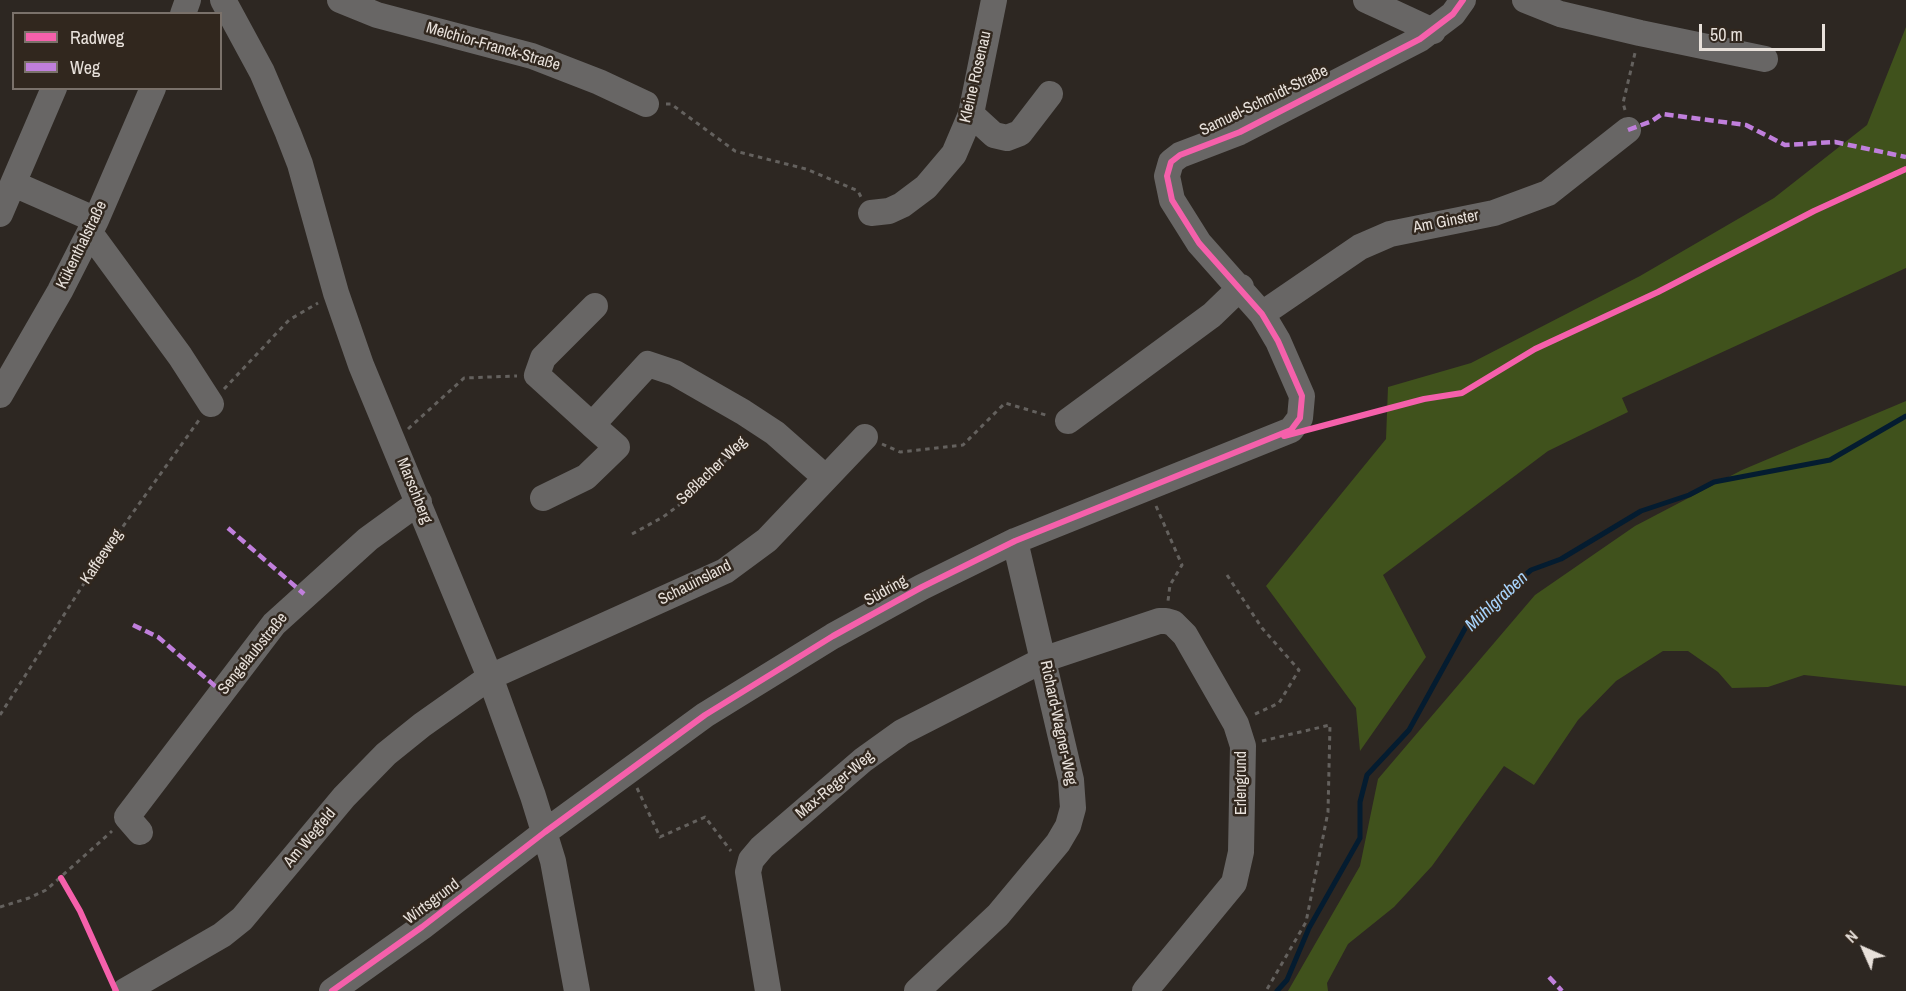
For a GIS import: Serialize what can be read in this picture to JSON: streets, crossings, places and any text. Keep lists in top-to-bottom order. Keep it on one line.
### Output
{"streets":{"street":["Melchior-Franck-Straße","Kleine Rosenau","Samuel-Schmidt-Straße","Am Ginster","Kükenthalstraße","Seßlacher Weg","Marschberg","Schauinsland","Südring","Sengelaubstraße","Richard-Wagner-Weg","Erlengrund","Max-Reger-Weg","Am Wegfeld","Wirtsgrund"],"path":["Kaffeeweg"]},"crossings":[["Samuel-Schmidt-Straße","Am Ginster"],["Samuel-Schmidt-Straße","Südring"],["Seßlacher Weg","Schauinsland"],["Marschberg","Kaffeeweg"],["Marschberg","Schauinsland"],["Marschberg","Südring"],["Marschberg","Sengelaubstraße"],["Marschberg","Am Wegfeld"],["Marschberg","Wirtsgrund"],["Schauinsland","Am Wegfeld"],["Südring","Richard-Wagner-Weg"],["Südring","Wirtsgrund"],["Richard-Wagner-Weg","Max-Reger-Weg"]],"water":["Mühlgraben"],"legend":["Radweg","Weg"],"scale_bar":"50 m","north":"top left"}
